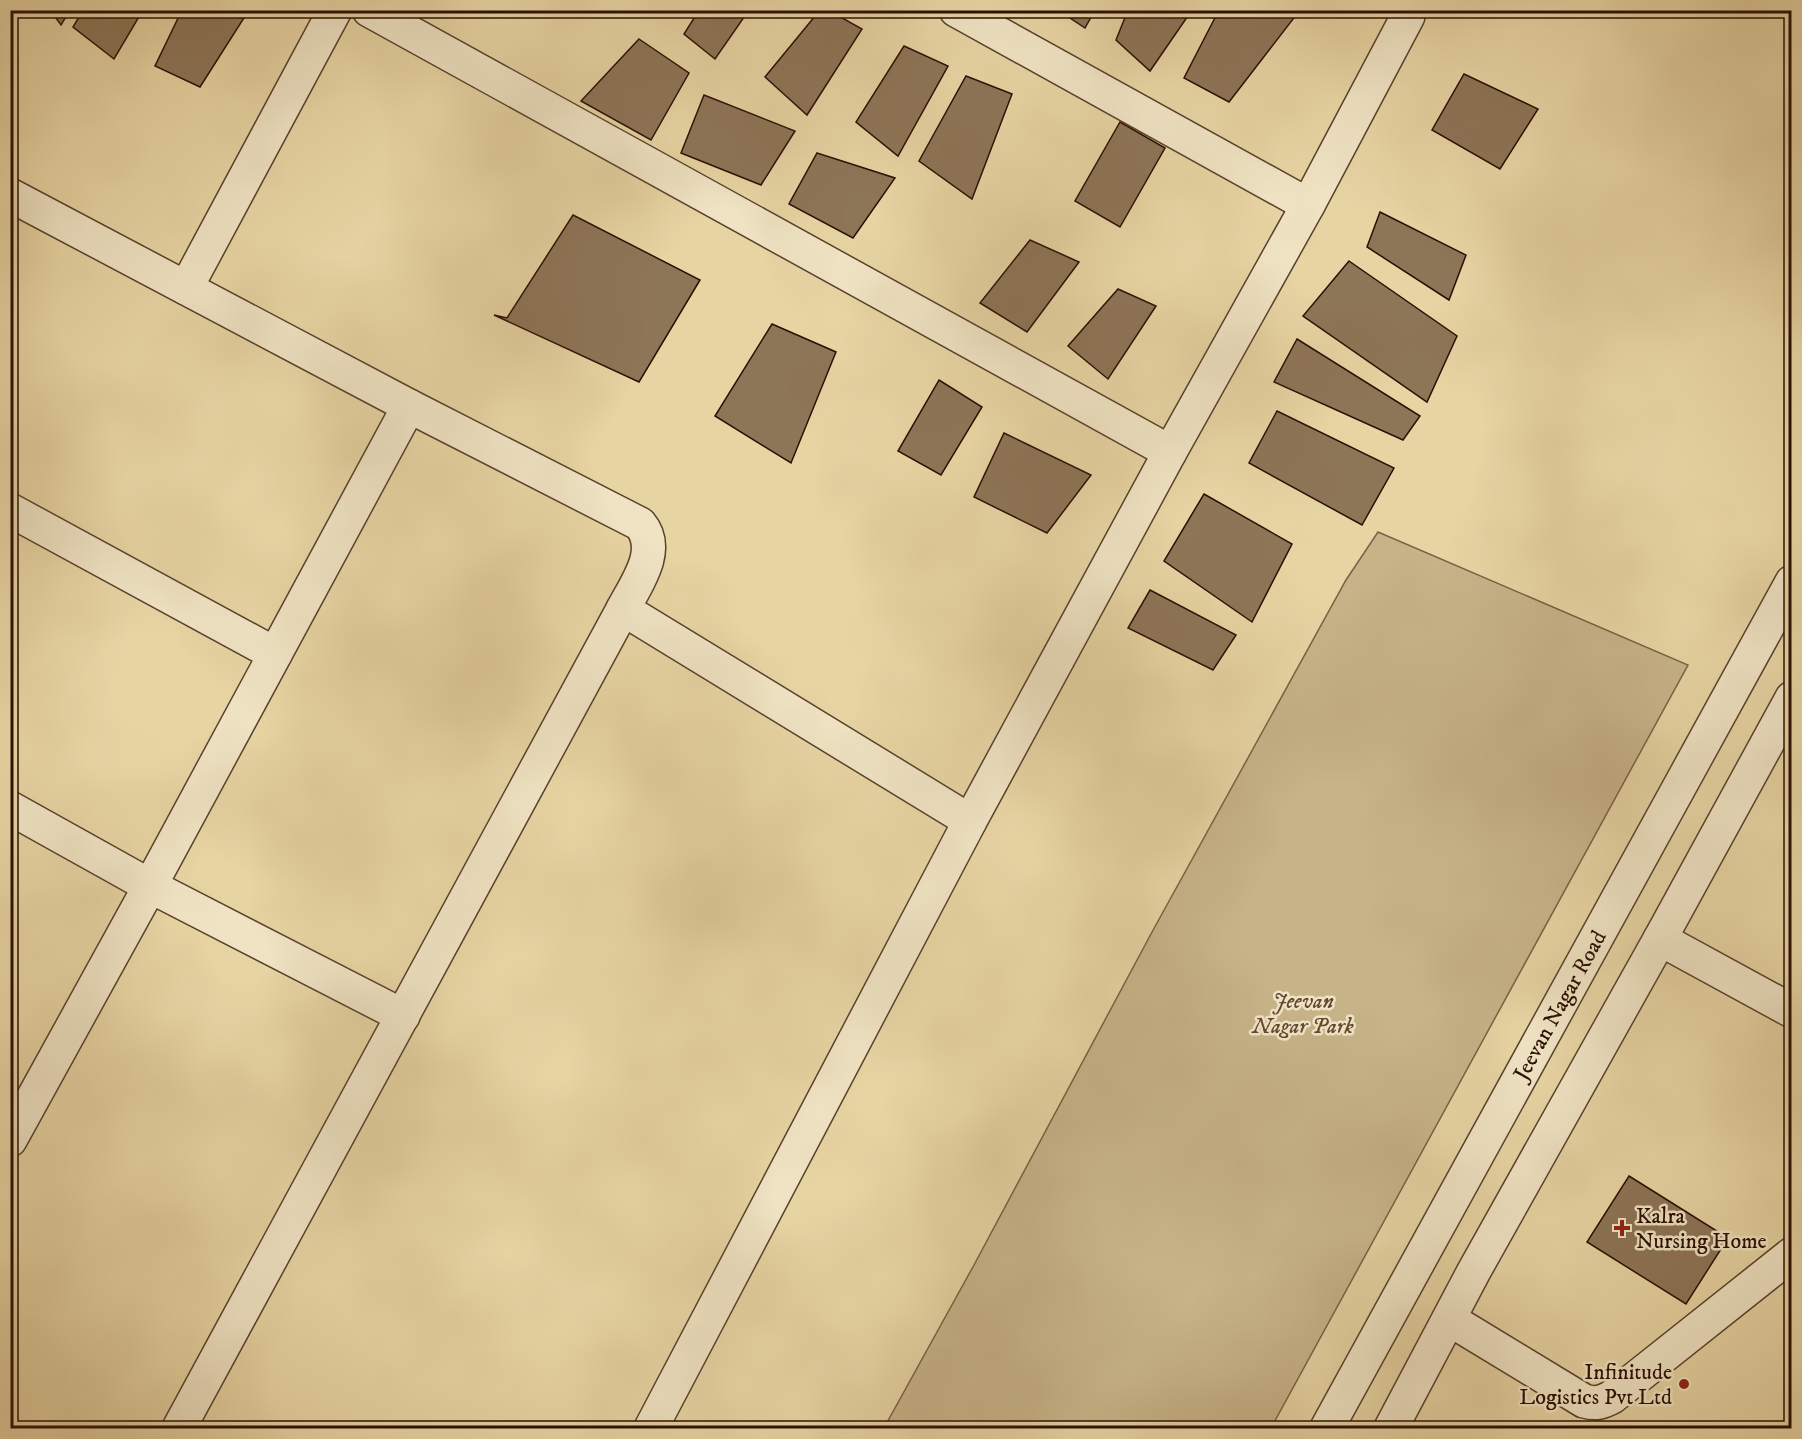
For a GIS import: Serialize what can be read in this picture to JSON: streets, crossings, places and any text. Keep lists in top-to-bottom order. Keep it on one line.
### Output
{"streets":{"street":["Jeevan Nagar Road"]},"parks":["Jeevan Nagar Park"],"places":{"health":["Kalra Nursing Home"],"other":["Infinitude Logistics Pvt Ltd"]}}
